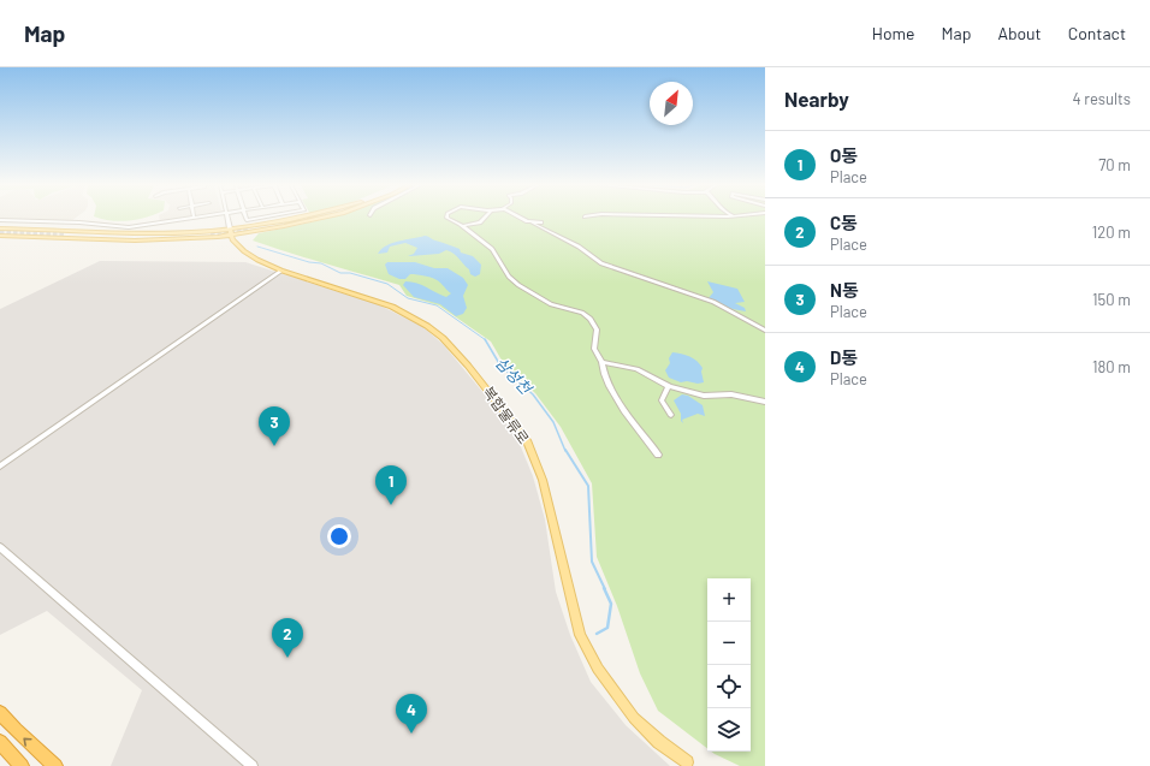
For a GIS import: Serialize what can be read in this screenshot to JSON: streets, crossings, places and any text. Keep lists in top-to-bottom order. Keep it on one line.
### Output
{"streets":{"main road":["복합물류로"]},"water":["삼성천"],"north":"top right","page":{"header":"Map","nav":["Home","Map","About","Contact"],"heading":["Nearby","4 results"],"list":[{"mark":"1","name":"O동","note":"Place","value":"70 m"},{"mark":"2","name":"C동","note":"Place","value":"120 m"},{"mark":"3","name":"N동","note":"Place","value":"150 m"},{"mark":"4","name":"D동","note":"Place","value":"180 m"}],"pins":["3","1","2","4"],"map_buttons":["+","−"]}}
